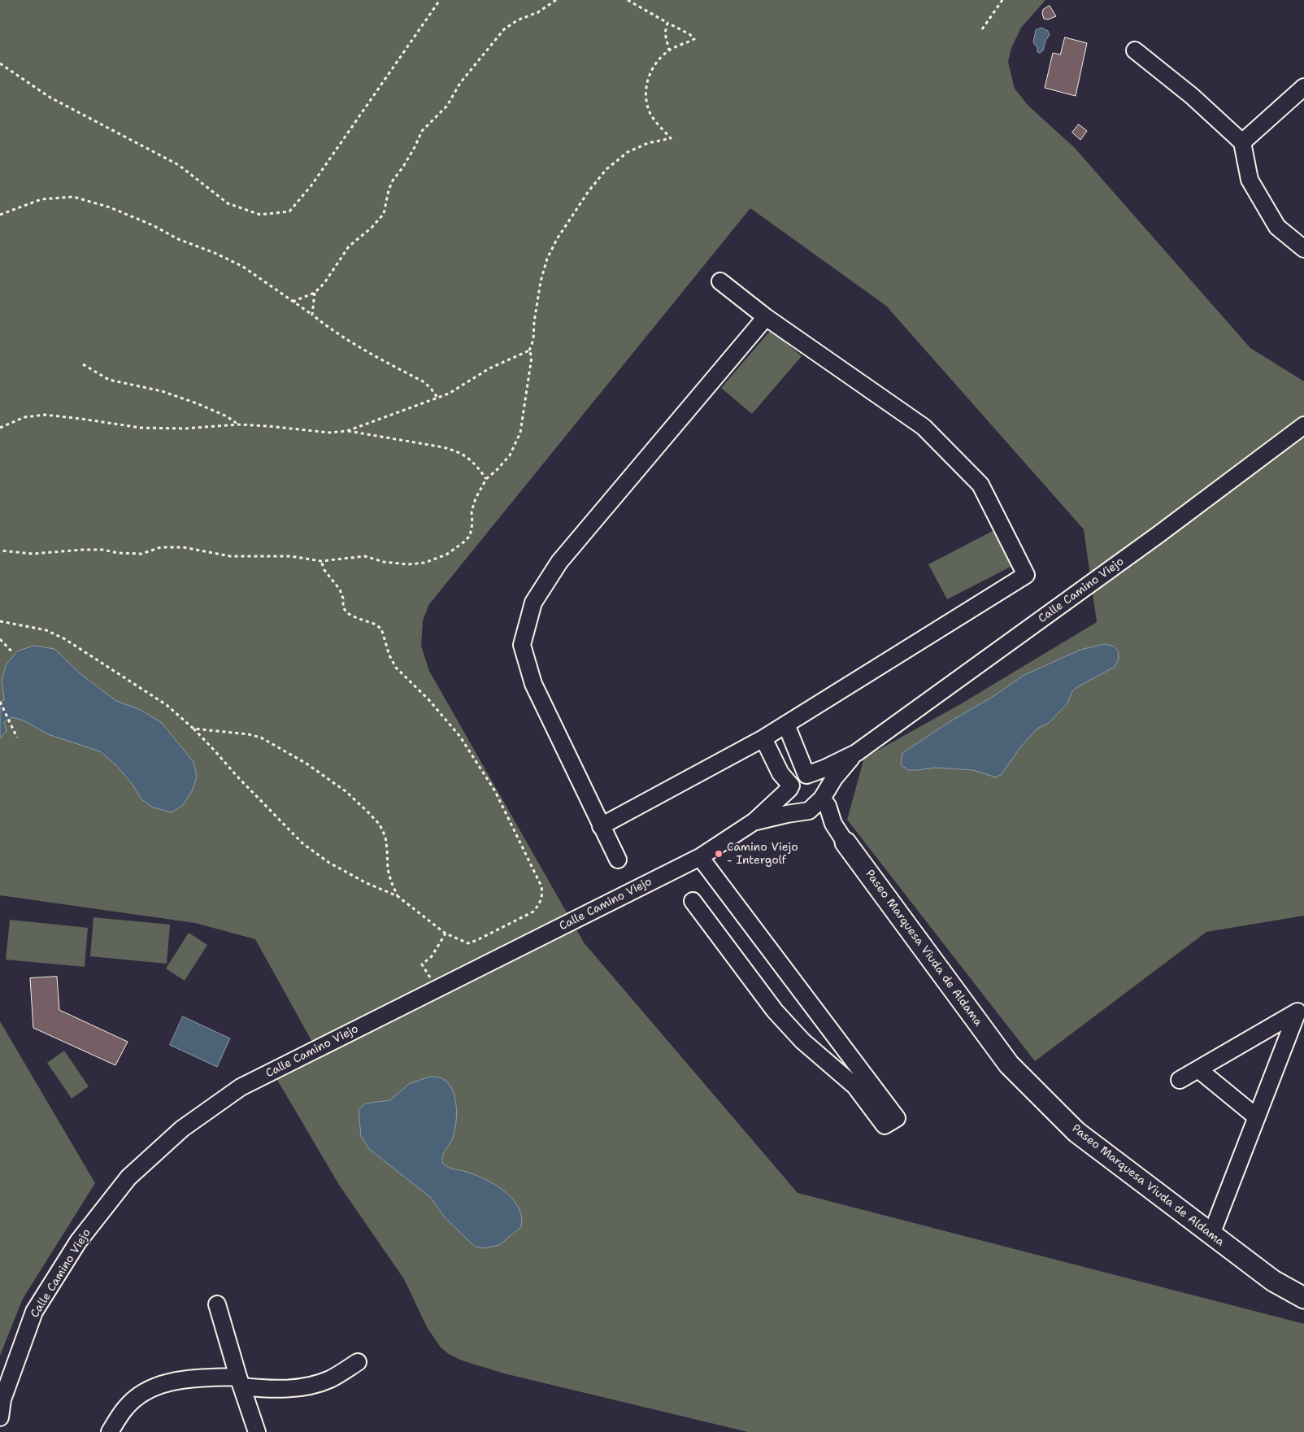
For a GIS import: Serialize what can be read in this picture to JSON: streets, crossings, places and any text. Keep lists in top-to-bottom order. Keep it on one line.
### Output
{"streets":{"street":["Calle Camino Viejo","Paseo Marquesa Viuda de Aldama"]},"crossings":[["Calle Camino Viejo","Paseo Marquesa Viuda de Aldama"]],"places":["Camino Viejo - Intergolf"]}
